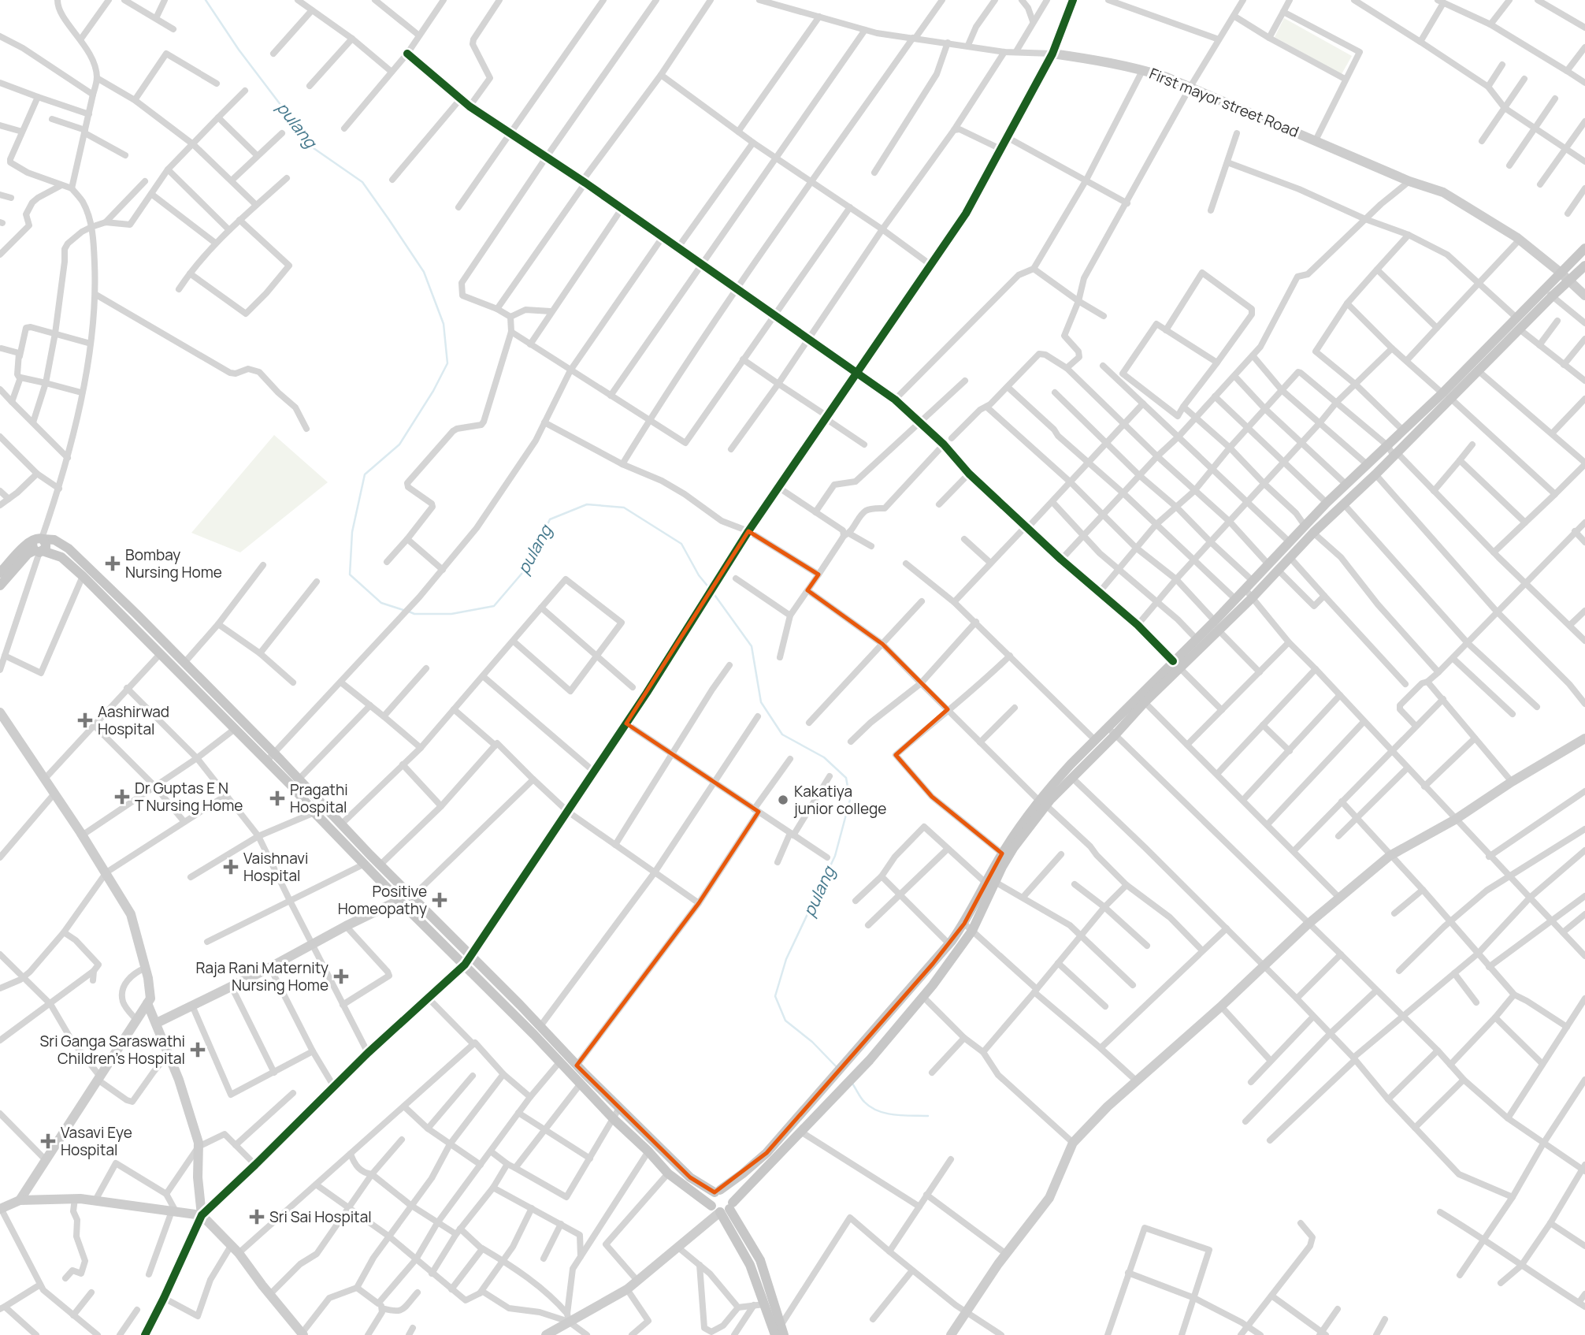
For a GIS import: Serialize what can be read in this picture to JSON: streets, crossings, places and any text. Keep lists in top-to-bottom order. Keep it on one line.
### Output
{"streets":{"street":["First mayor street Road"]},"water":["pulang"],"places":{"health":["Bombay Nursing Home","Aashirwad Hospital","Dr Guptas E N T Nursing Home","Pragathi Hospital","Vaishnavi Hospital","Positive Homeopathy","Raja Rani Maternity Nursing Home","Sri Ganga Saraswathi Children's Hospital","Vasavi Eye Hospital","Sri Sai Hospital"],"other":["Kakatiya junior college"]}}
